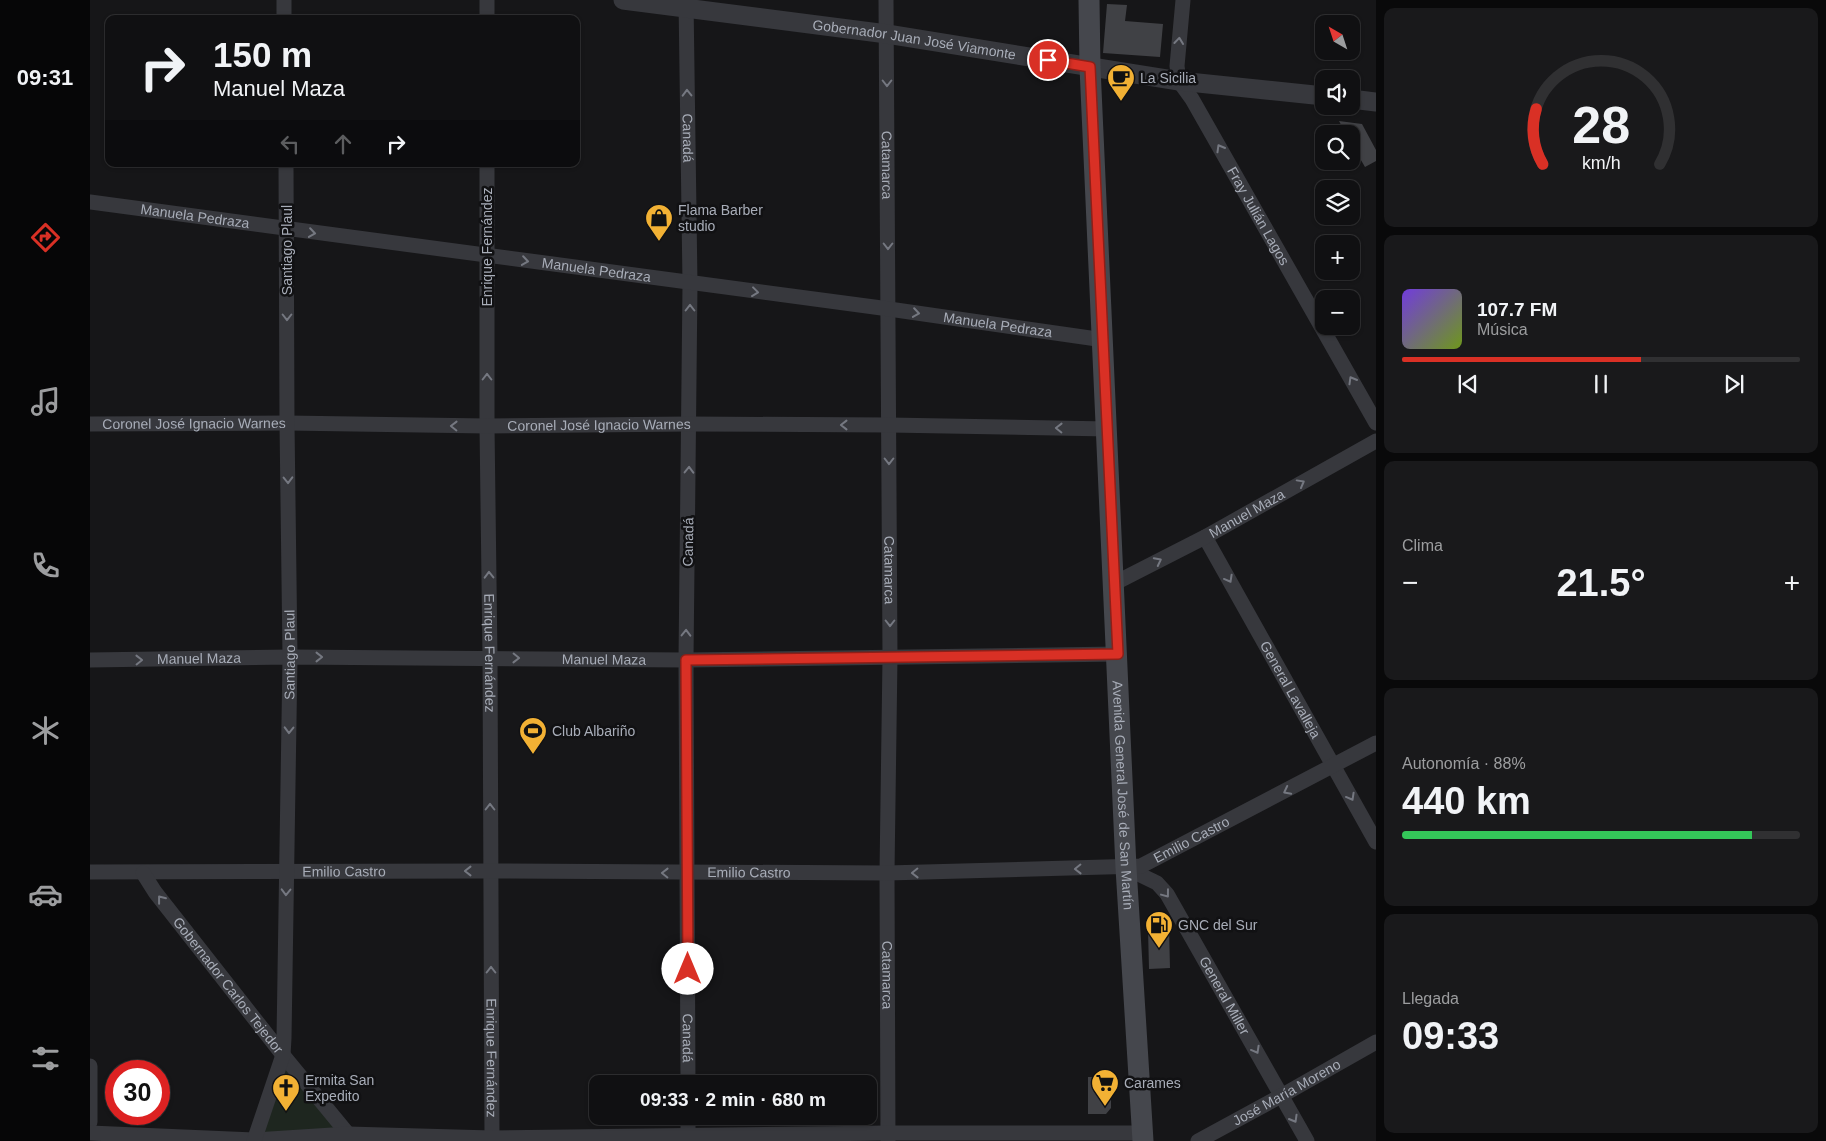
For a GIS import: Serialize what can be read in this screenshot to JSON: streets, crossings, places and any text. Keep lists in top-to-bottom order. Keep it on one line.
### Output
{"streets":{"main road":["Avenida General José de San Martín"],"street":["Gobernador Juan José Viamonte","Canadá","Catamarca","Fray Julián Lagos","Manuela Pedraza","Enrique Fernández","Santiago Plaul","Coronel José Ignacio Warnes","Manuel Maza","General Lavalleja","Emilio Castro","Gobernador Carlos Tejedor","General Miller","José María Moreno"]},"crossings":[["Gobernador Juan José Viamonte","Canadá"],["Gobernador Juan José Viamonte","Catamarca"],["Gobernador Juan José Viamonte","Fray Julián Lagos"],["Gobernador Juan José Viamonte","Avenida General José de San Martín"],["Canadá","Manuela Pedraza"],["Canadá","Coronel José Ignacio Warnes"],["Canadá","Manuel Maza"],["Canadá","Emilio Castro"],["Catamarca","Manuela Pedraza"],["Catamarca","Coronel José Ignacio Warnes"],["Catamarca","Manuel Maza"],["Catamarca","Emilio Castro"],["Manuela Pedraza","Enrique Fernández"],["Manuela Pedraza","Santiago Plaul"],["Manuela Pedraza","Avenida General José de San Martín"],["Enrique Fernández","Coronel José Ignacio Warnes"],["Enrique Fernández","Manuel Maza"],["Enrique Fernández","Emilio Castro"],["Santiago Plaul","Coronel José Ignacio Warnes"],["Santiago Plaul","Manuel Maza"],["Santiago Plaul","Emilio Castro"],["Santiago Plaul","Gobernador Carlos Tejedor"],["Coronel José Ignacio Warnes","Avenida General José de San Martín"],["Manuel Maza","General Lavalleja"],["Manuel Maza","Avenida General José de San Martín"],["General Lavalleja","Emilio Castro"],["Avenida General José de San Martín","Emilio Castro"],["Avenida General José de San Martín","General Miller"],["Emilio Castro","Gobernador Carlos Tejedor"],["Emilio Castro","General Miller"],["General Miller","José María Moreno"]],"one_way":["Canadá","Catamarca","Fray Julián Lagos","Manuela Pedraza","Enrique Fernández","Santiago Plaul","Coronel José Ignacio Warnes","Manuel Maza","General Lavalleja","Emilio Castro","Gobernador Carlos Tejedor","General Miller"],"places":{"cafe":["La Sicilia"],"shop":["Flama Barber studio"],"sports":["Club Albariño"],"fuel station":["GNC del Sur"],"supermarket":["Carames"],"church":["Ermita San Expedito"]},"north":"top left","page":{"tabs":"09:31","map_buttons":["+","−"],"turn":["150 m","Manuel Maza"],"song":["107.7 FM","Música"],"tile":["Clima",["Autonomía · 88%","440 km"],["Llegada","09:33"]],"heat":["−","21.5°","+"],"limit":"30","trip":"09:33 · 2 min · 680 m","gauge":["28","km/h"]}}
